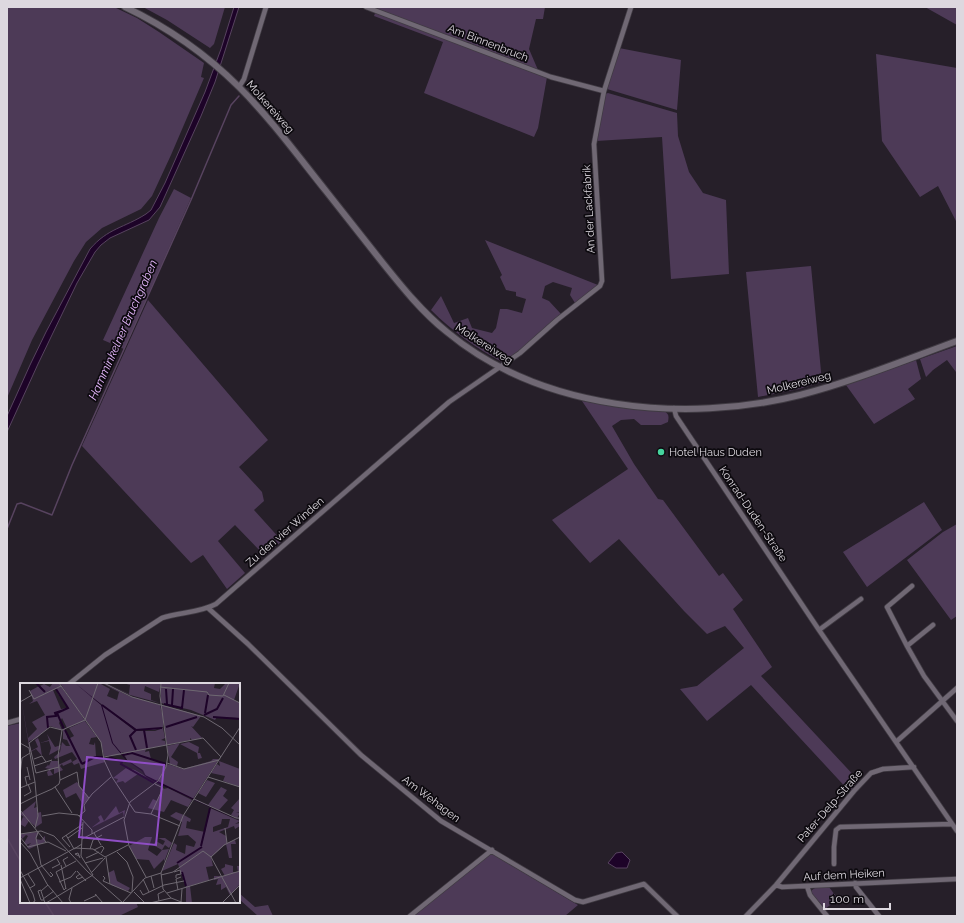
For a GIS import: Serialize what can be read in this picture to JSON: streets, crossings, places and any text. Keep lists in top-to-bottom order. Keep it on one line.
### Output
{"streets":{"main road":["Molkereiweg"],"street":["Am Binnenbruch","An der Lackfabrik","Konrad-Duden-Straße","Zu den vier Winden","Am Wehagen","Pater-Delp-Straße","Auf dem Heiken"]},"crossings":[["Am Binnenbruch","An der Lackfabrik"],["Molkereiweg","An der Lackfabrik"],["Molkereiweg","Konrad-Duden-Straße"],["Molkereiweg","Zu den vier Winden"],["An der Lackfabrik","Zu den vier Winden"],["Konrad-Duden-Straße","Pater-Delp-Straße"],["Zu den vier Winden","Am Wehagen"],["Pater-Delp-Straße","Auf dem Heiken"]],"water":["Hamminkelner Bruchgraben"],"places":["Hotel Haus Duden"],"scale_bar":"100 m"}
